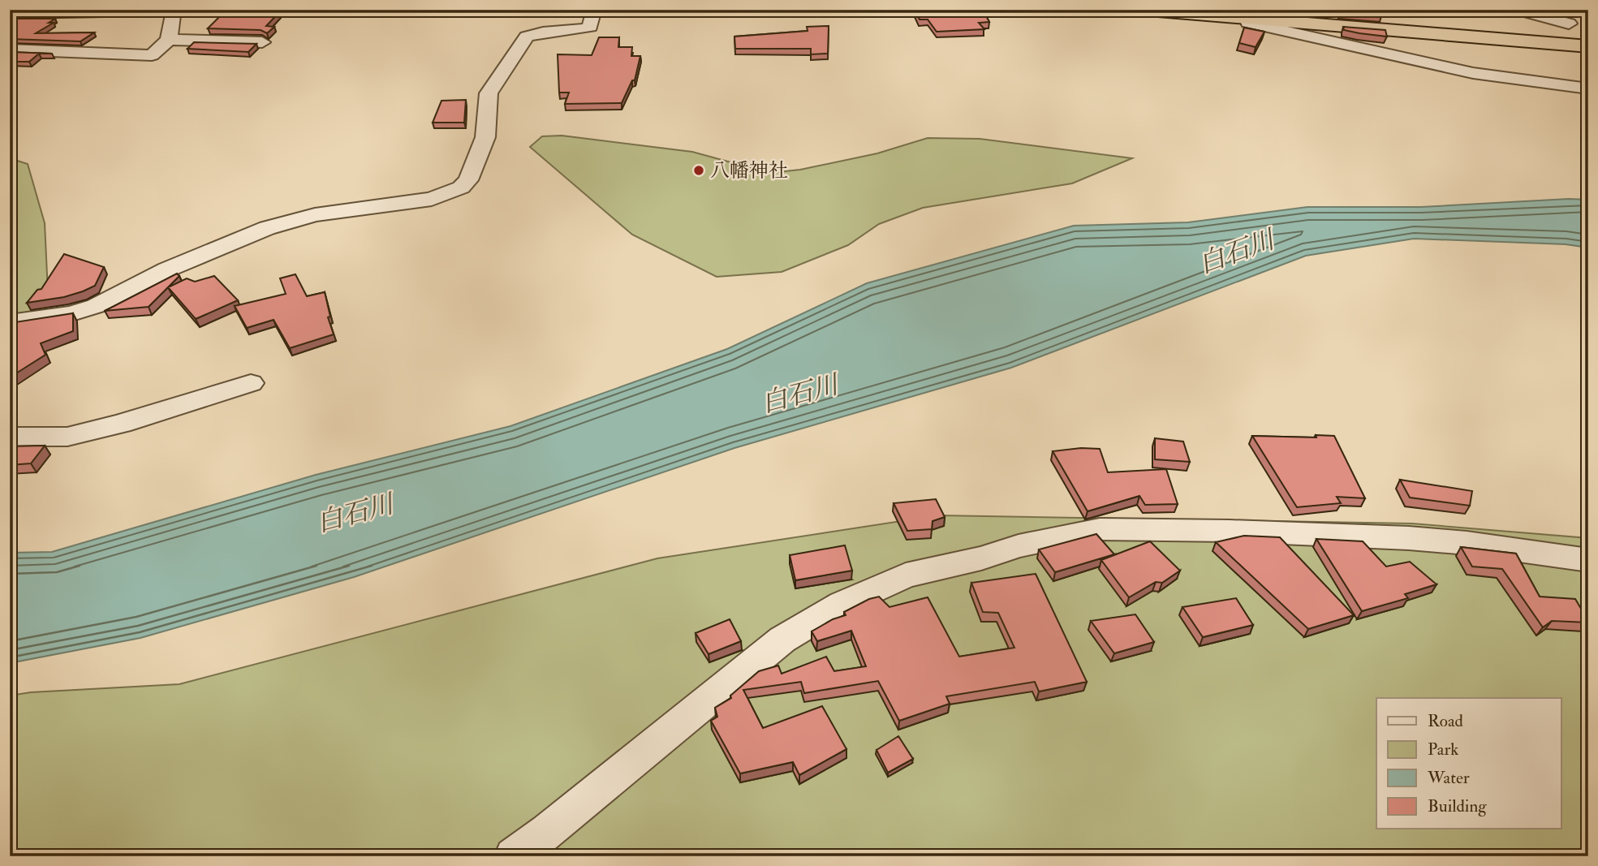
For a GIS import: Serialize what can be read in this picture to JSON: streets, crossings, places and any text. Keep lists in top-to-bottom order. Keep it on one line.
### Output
{"water":["白石川"],"places":["八幡神社"],"legend":["Road","Park","Water","Building"]}
